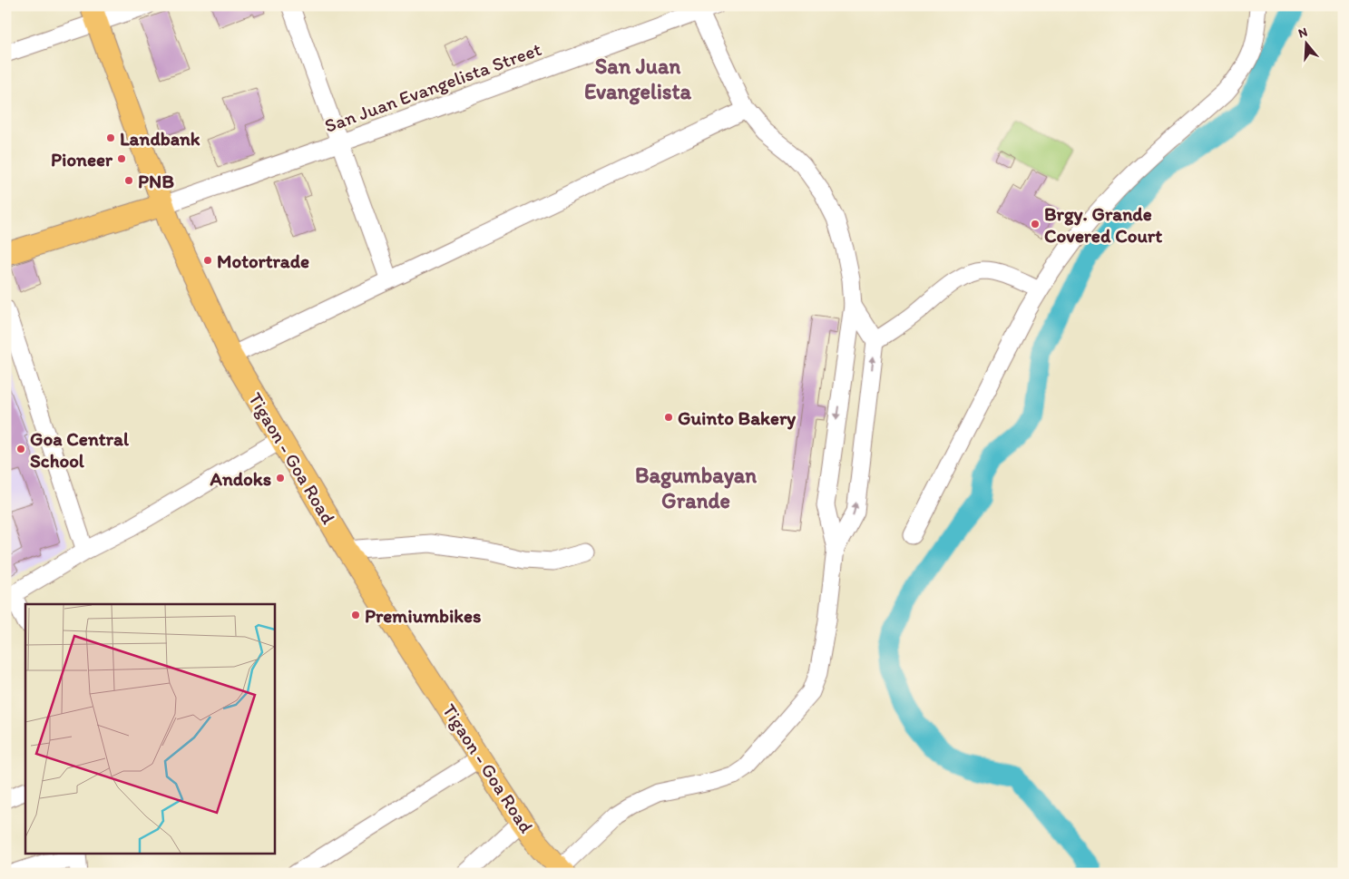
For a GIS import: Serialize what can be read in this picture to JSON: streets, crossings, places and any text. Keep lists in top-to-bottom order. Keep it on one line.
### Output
{"streets":{"main road":["Tigaon - Goa Road"],"street":["San Juan Evangelista Street"]},"crossings":[["San Juan Evangelista Street","Tigaon - Goa Road"]],"districts":["San Juan Evangelista","Bagumbayan Grande"],"places":["Landbank","Pioneer","PNB","Brgy. Grande Covered Court","Motortrade","Guinto Bakery","Goa Central School","Andoks","Premiumbikes"],"north":"top"}
